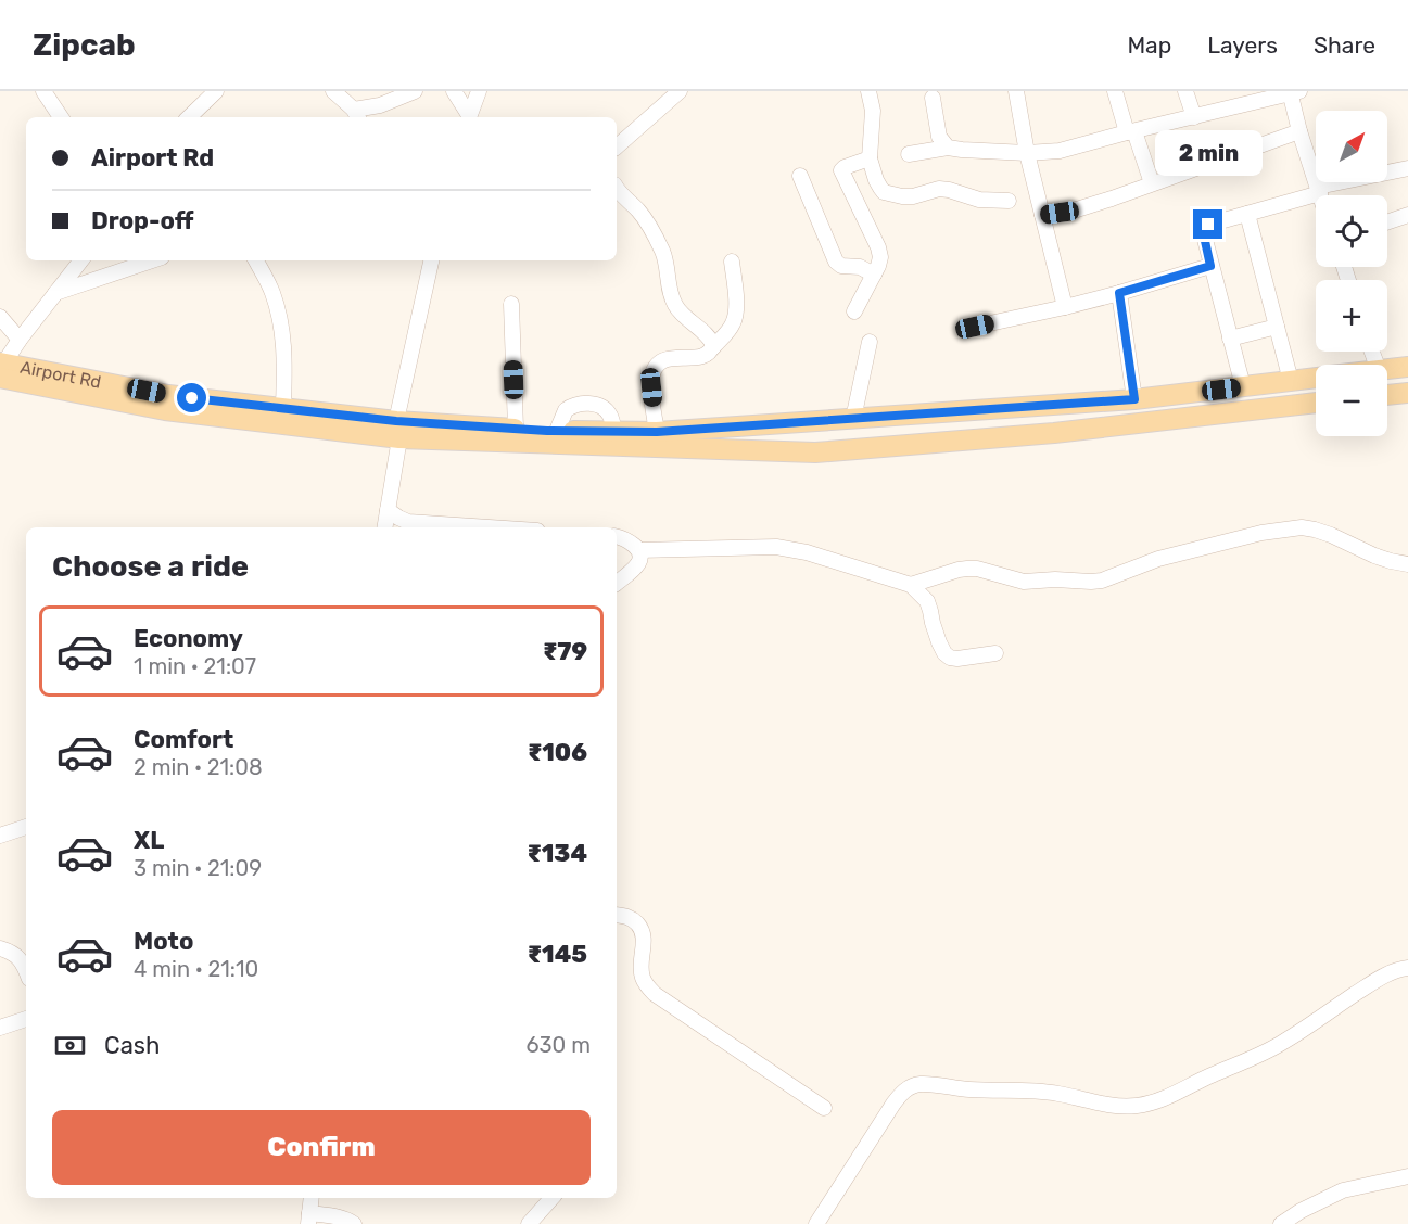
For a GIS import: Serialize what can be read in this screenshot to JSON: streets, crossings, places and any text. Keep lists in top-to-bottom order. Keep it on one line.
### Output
{"streets":{"main road":["Airport Rd"]},"north":"top right","page":{"header":"Zipcab","nav":["Map","Layers","Share"],"map_buttons":["+","−"],"banner":["Airport Rd","Drop-off"],"bubble":"2 min","heading":"Choose a ride","list":[{"name":"Economy","note":"1 min · 21:07","value":"₹79"},{"name":"Comfort","note":"2 min · 21:08","value":"₹106"},{"name":"XL","note":"3 min · 21:09","value":"₹134"},{"name":"Moto","note":"4 min · 21:10","value":"₹145"}],"pay":["Cash","630 m"],"buttons":"Confirm"}}
